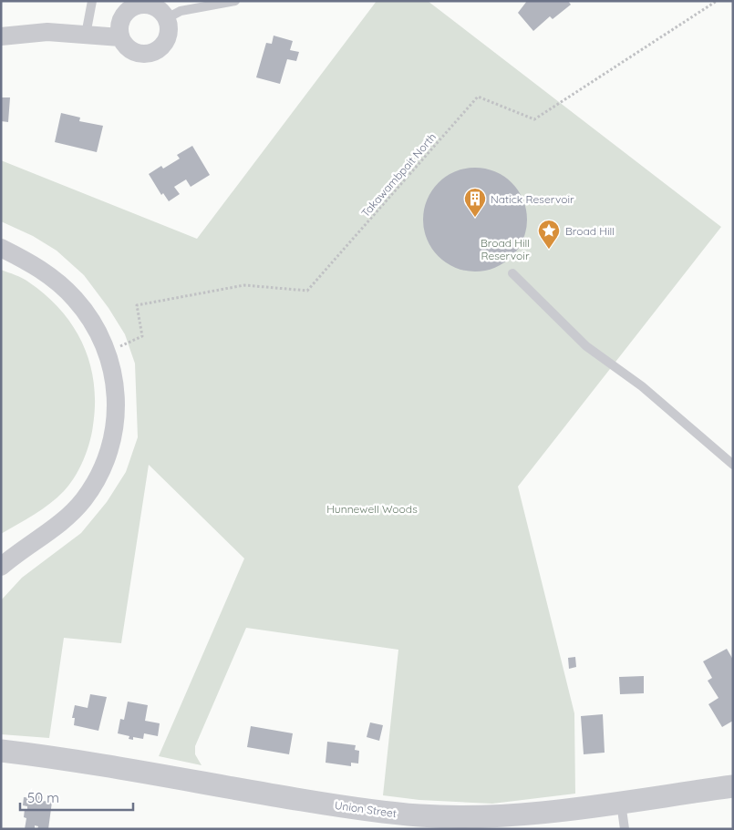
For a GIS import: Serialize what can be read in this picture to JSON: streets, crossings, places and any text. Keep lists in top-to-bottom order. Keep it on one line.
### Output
{"streets":{"street":["Union Street"],"path":["Takawambpait North"]},"parks":["Broad Hill Reservoir","Hunnewell Woods"],"places":{"building":["Natick Reservoir"],"place":["Broad Hill"]},"scale_bar":"50 m"}
